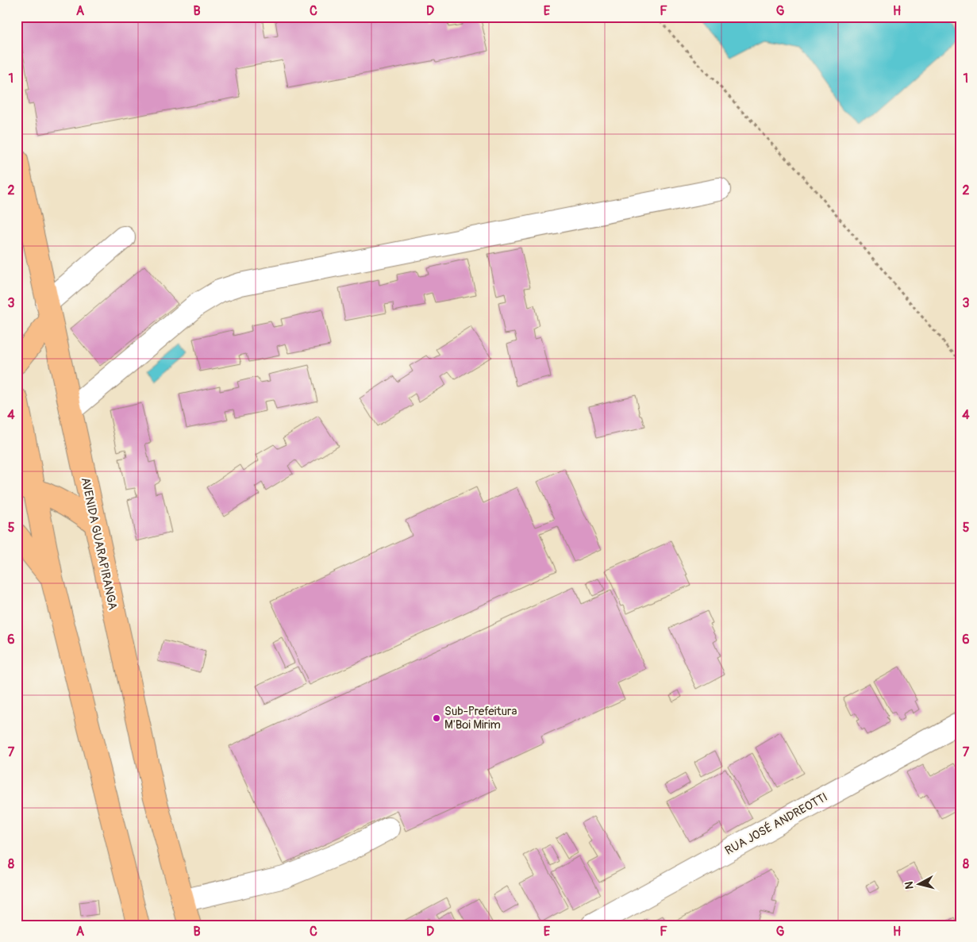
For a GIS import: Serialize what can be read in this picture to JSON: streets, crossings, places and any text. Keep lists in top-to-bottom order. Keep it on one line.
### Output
{"streets":{"main road":["AVENIDA GUARAPIRANGA"],"street":["RUA JOSÉ ANDREOTTI"]},"places":["Sub-Prefeitura M'Boi Mirim"],"north":"left","grid":{"columns":["A","B","C","D","E","F","G","H"],"rows":["1","2","3","4","5","6","7","8"]}}
